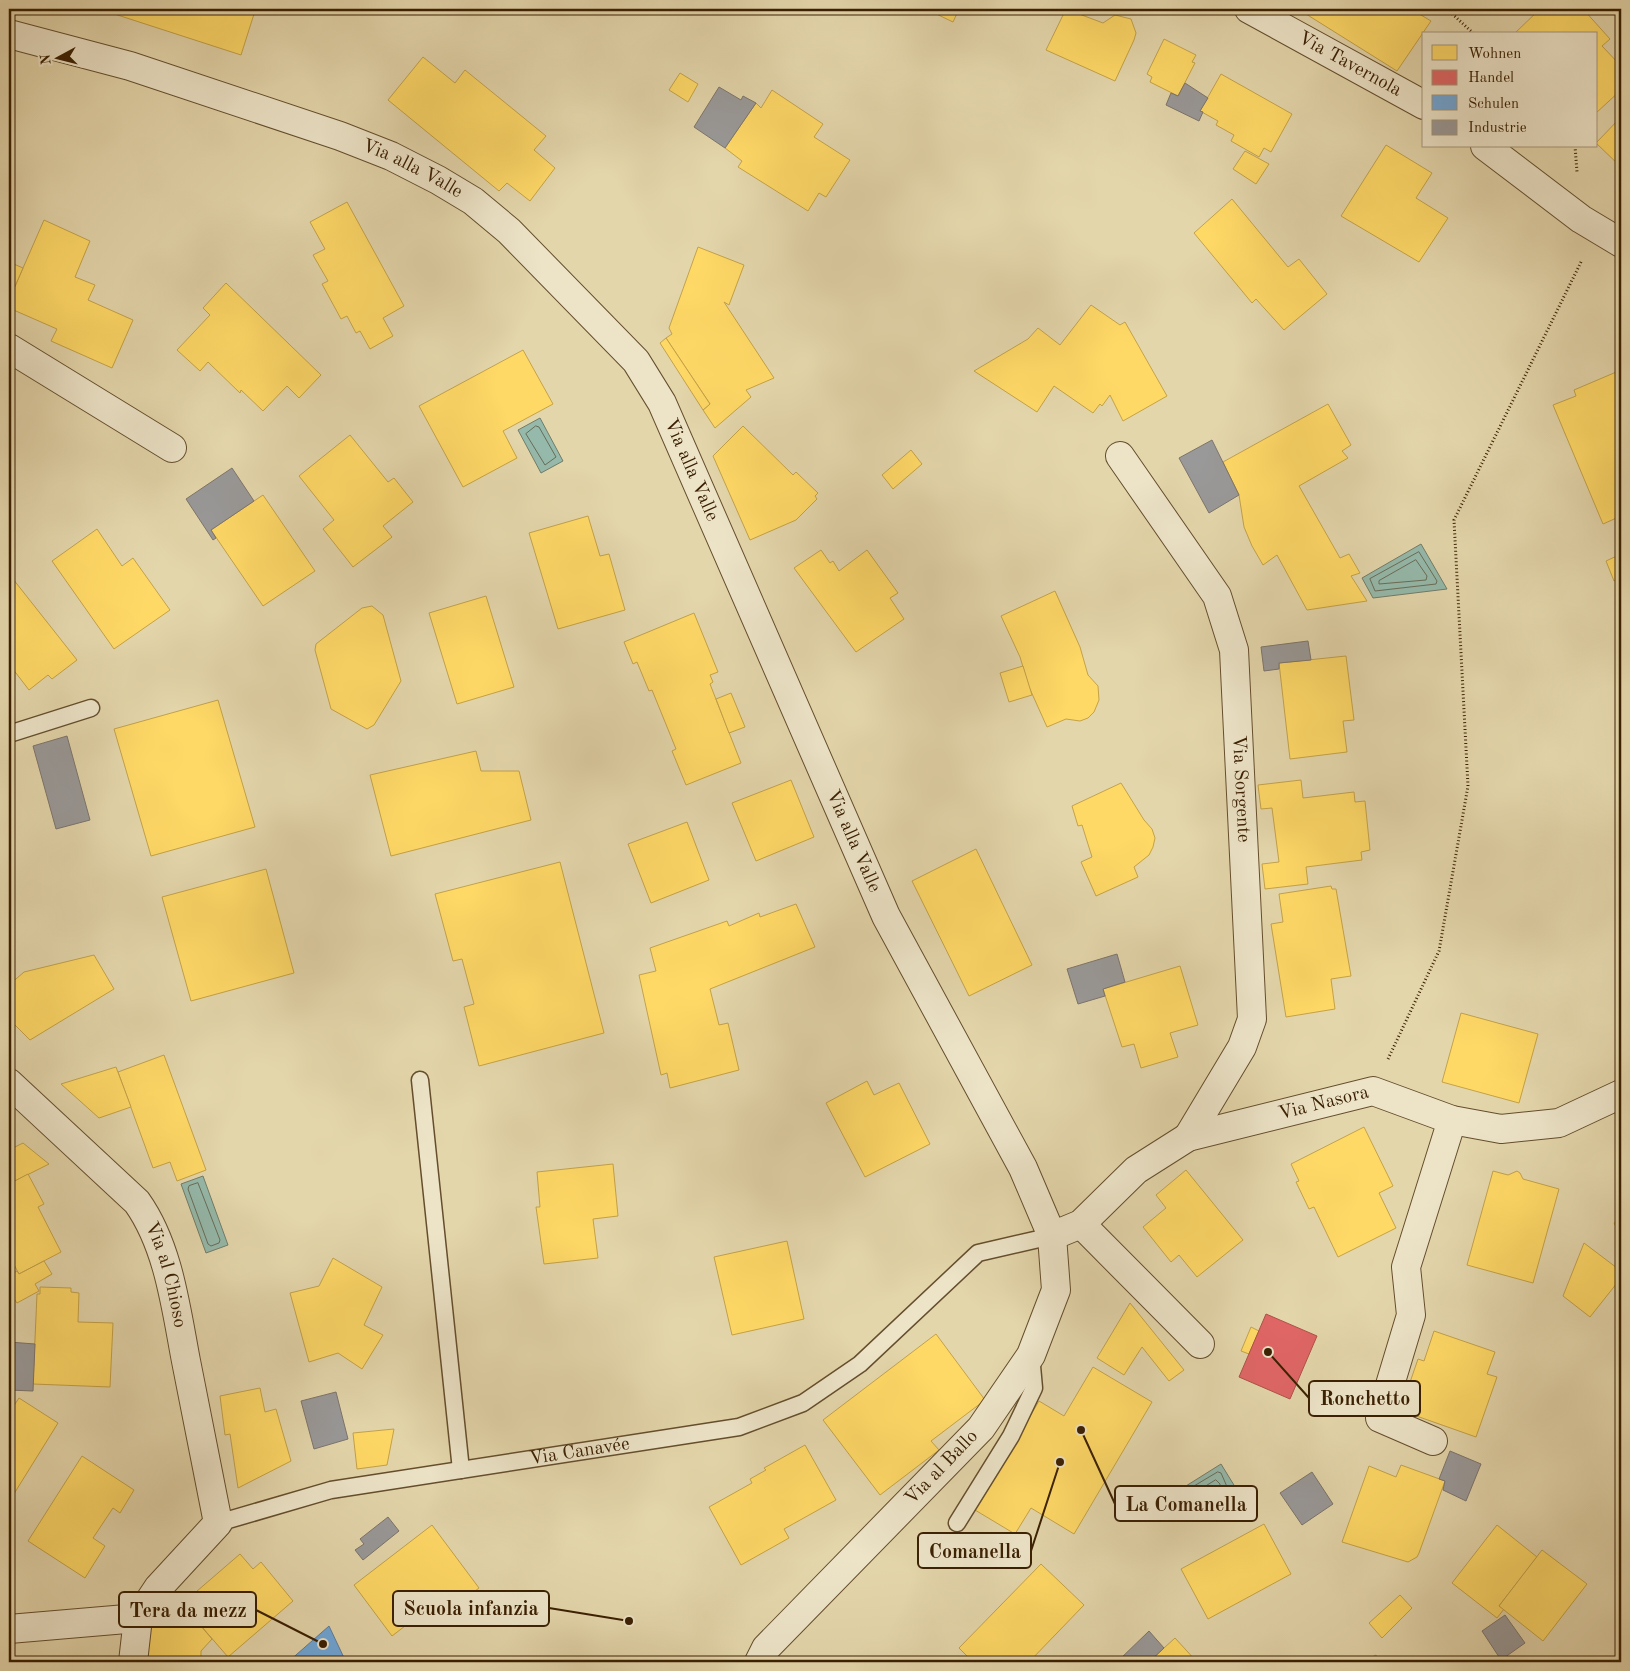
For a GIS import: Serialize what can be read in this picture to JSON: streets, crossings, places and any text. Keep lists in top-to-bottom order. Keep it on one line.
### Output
{"streets":{"street":["Via Tavernola","Via alla Valle","Via Sorgente","Via Nasora","Via al Chioso","Via al Ballo"],"lane":["Via Canavée"]},"crossings":[["Via alla Valle","Via Nasora"],["Via alla Valle","Via Canavée"],["Via alla Valle","Via al Ballo"],["Via Sorgente","Via Nasora"],["Via Nasora","Via Canavée"],["Via Nasora","Via al Ballo"],["Via al Chioso","Via Canavée"],["Via Canavée","Via al Ballo"]],"places":["Ronchetto","La Comanella","Comanella","Scuola infanzia","Tera da mezz"],"legend":["Wohnen","Handel","Schulen","Industrie"],"north":"left"}
